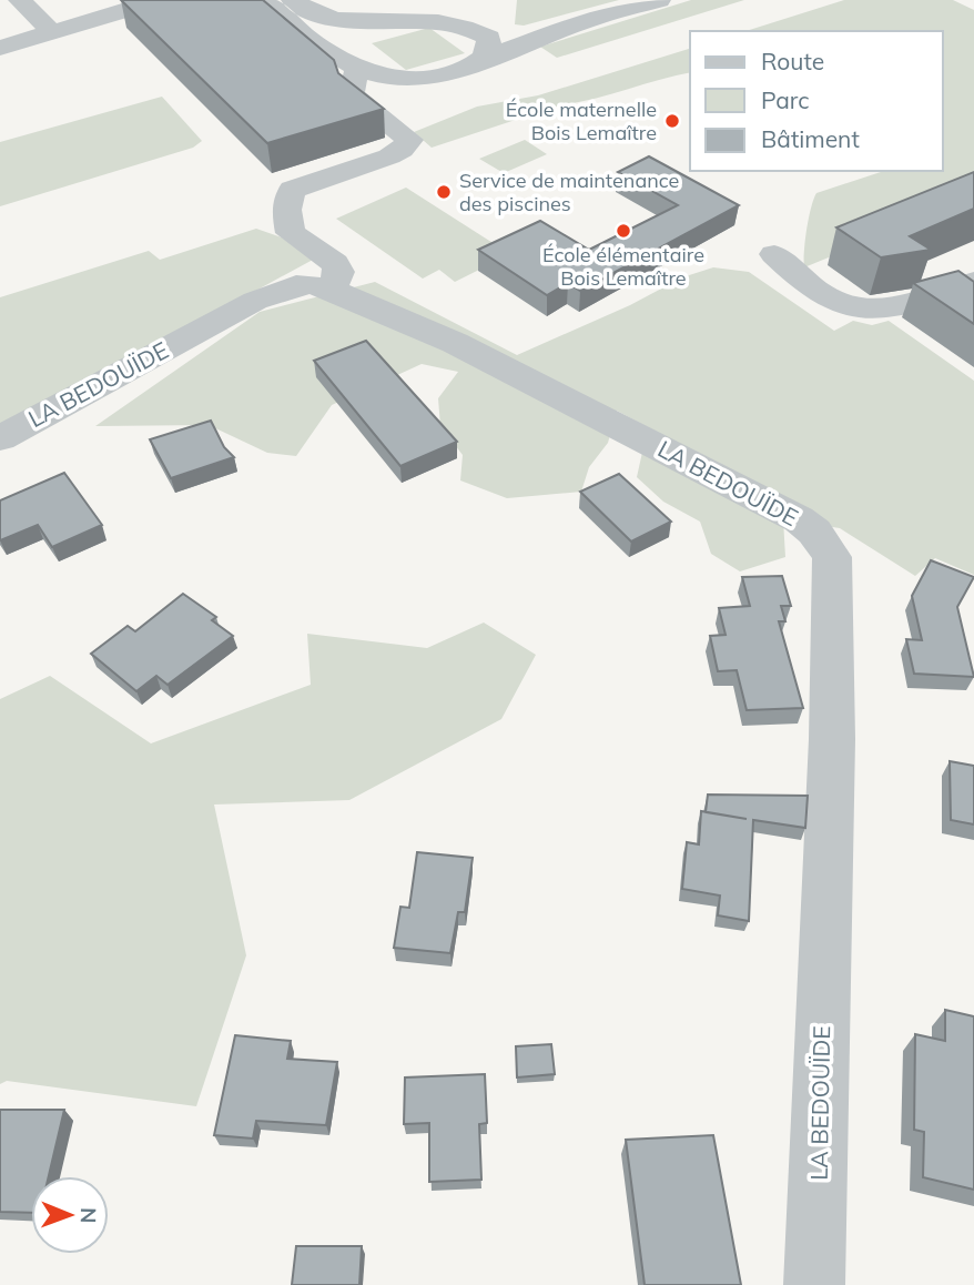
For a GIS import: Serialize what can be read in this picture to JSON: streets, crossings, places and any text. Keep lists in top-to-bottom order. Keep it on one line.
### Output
{"streets":{"street":["LA BEDOUÏDE"]},"places":["École maternelle Bois Lemaître","Service de maintenance des piscines","École élémentaire Bois Lemaître"],"legend":["Route","Parc","Bâtiment"],"north":"right"}
